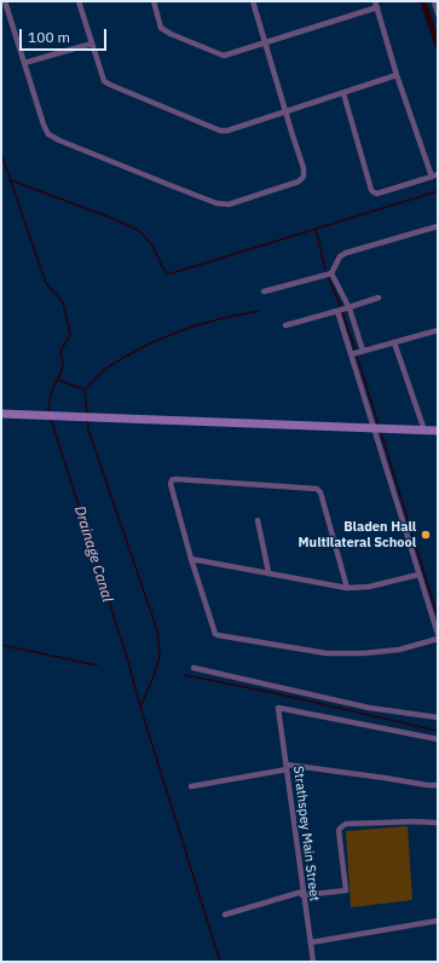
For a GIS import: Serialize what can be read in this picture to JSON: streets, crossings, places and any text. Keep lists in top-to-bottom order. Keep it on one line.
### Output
{"streets":{"street":["Strathspey Main Street"]},"water":["Drainage Canal"],"places":["Bladen Hall Multilateral School"],"scale_bar":"100 m"}
